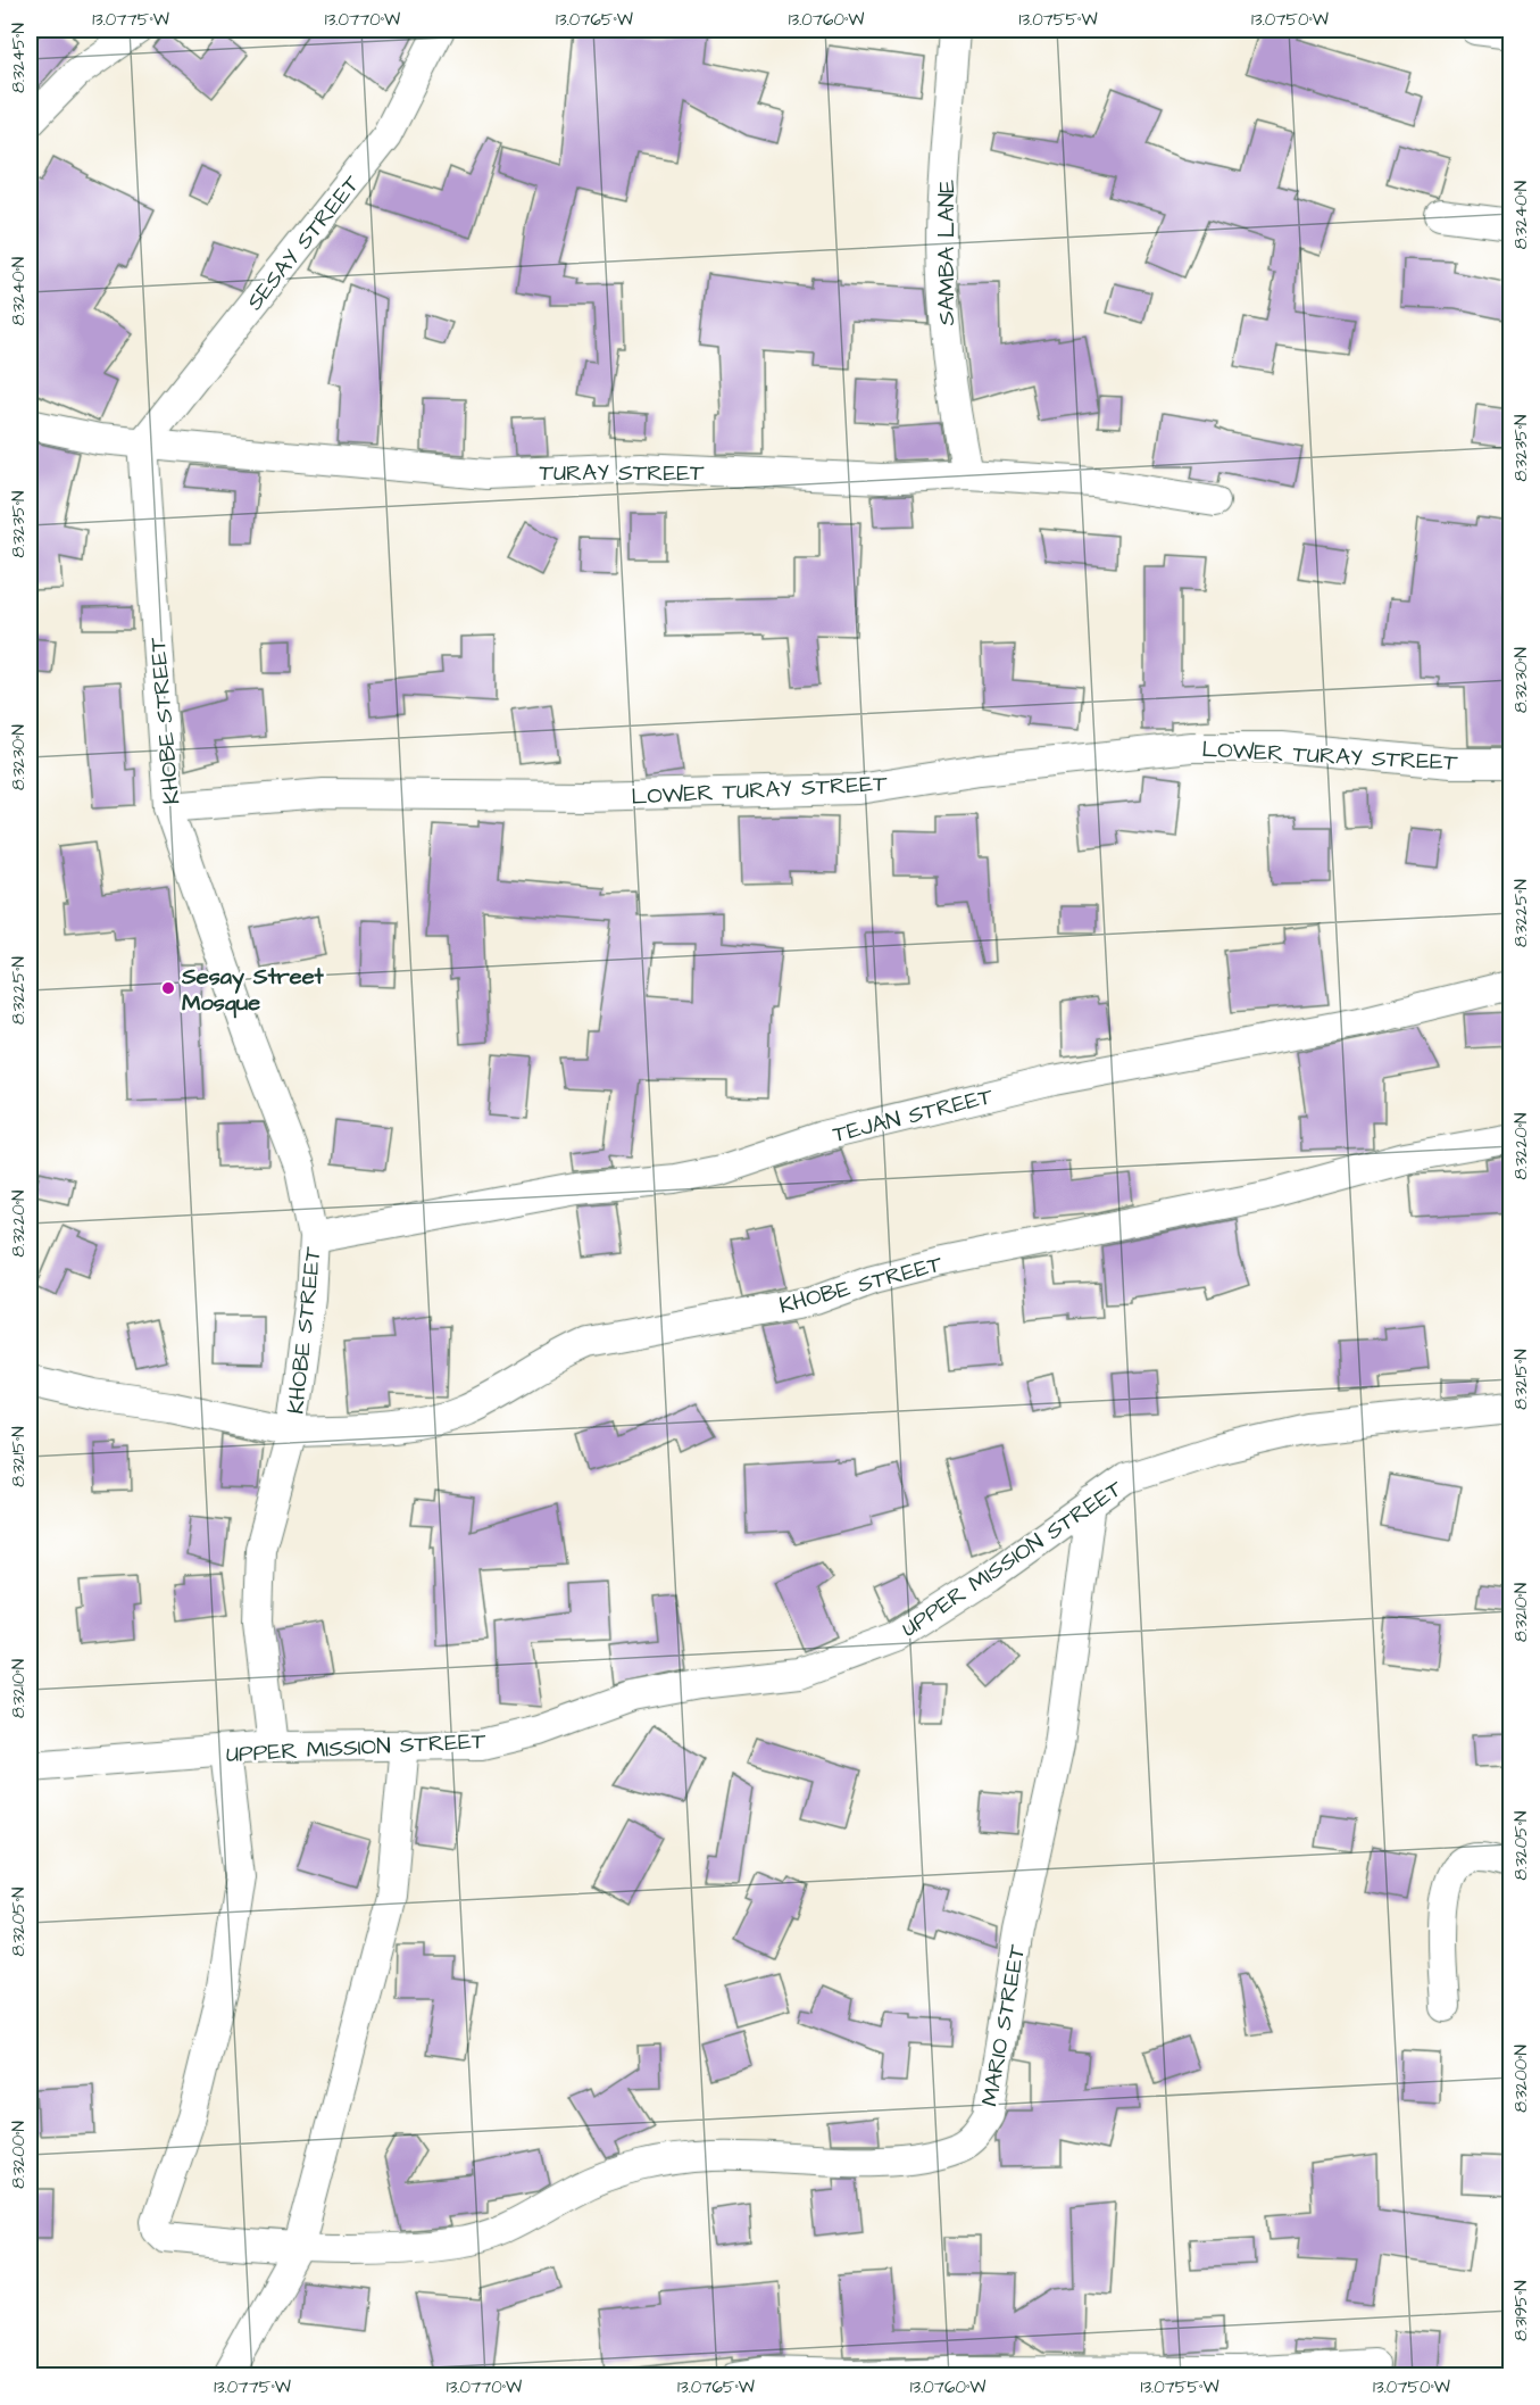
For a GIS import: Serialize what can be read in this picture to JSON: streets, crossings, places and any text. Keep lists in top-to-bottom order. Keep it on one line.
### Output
{"streets":{"street":["SESAY STREET","SAMBA LANE","TURAY STREET","KHOBE STREET","LOWER TURAY STREET","TEJAN STREET","UPPER MISSION STREET","MARIO STREET"]},"crossings":[["SESAY STREET","TURAY STREET"],["SESAY STREET","KHOBE STREET"],["SAMBA LANE","TURAY STREET"],["TURAY STREET","KHOBE STREET"],["KHOBE STREET","LOWER TURAY STREET"],["KHOBE STREET","TEJAN STREET"],["UPPER MISSION STREET","MARIO STREET"]],"places":["Sesay Street Mosque"],"coordinates":["13.0775°W","13.0770°W","13.0765°W","13.0760°W","13.0755°W","13.0750°W","8.3245°N","8.3240°N","8.3235°N","8.3230°N","8.3225°N","8.3220°N","8.3215°N","8.3210°N","8.3205°N","8.3200°N","8.3195°N"]}
